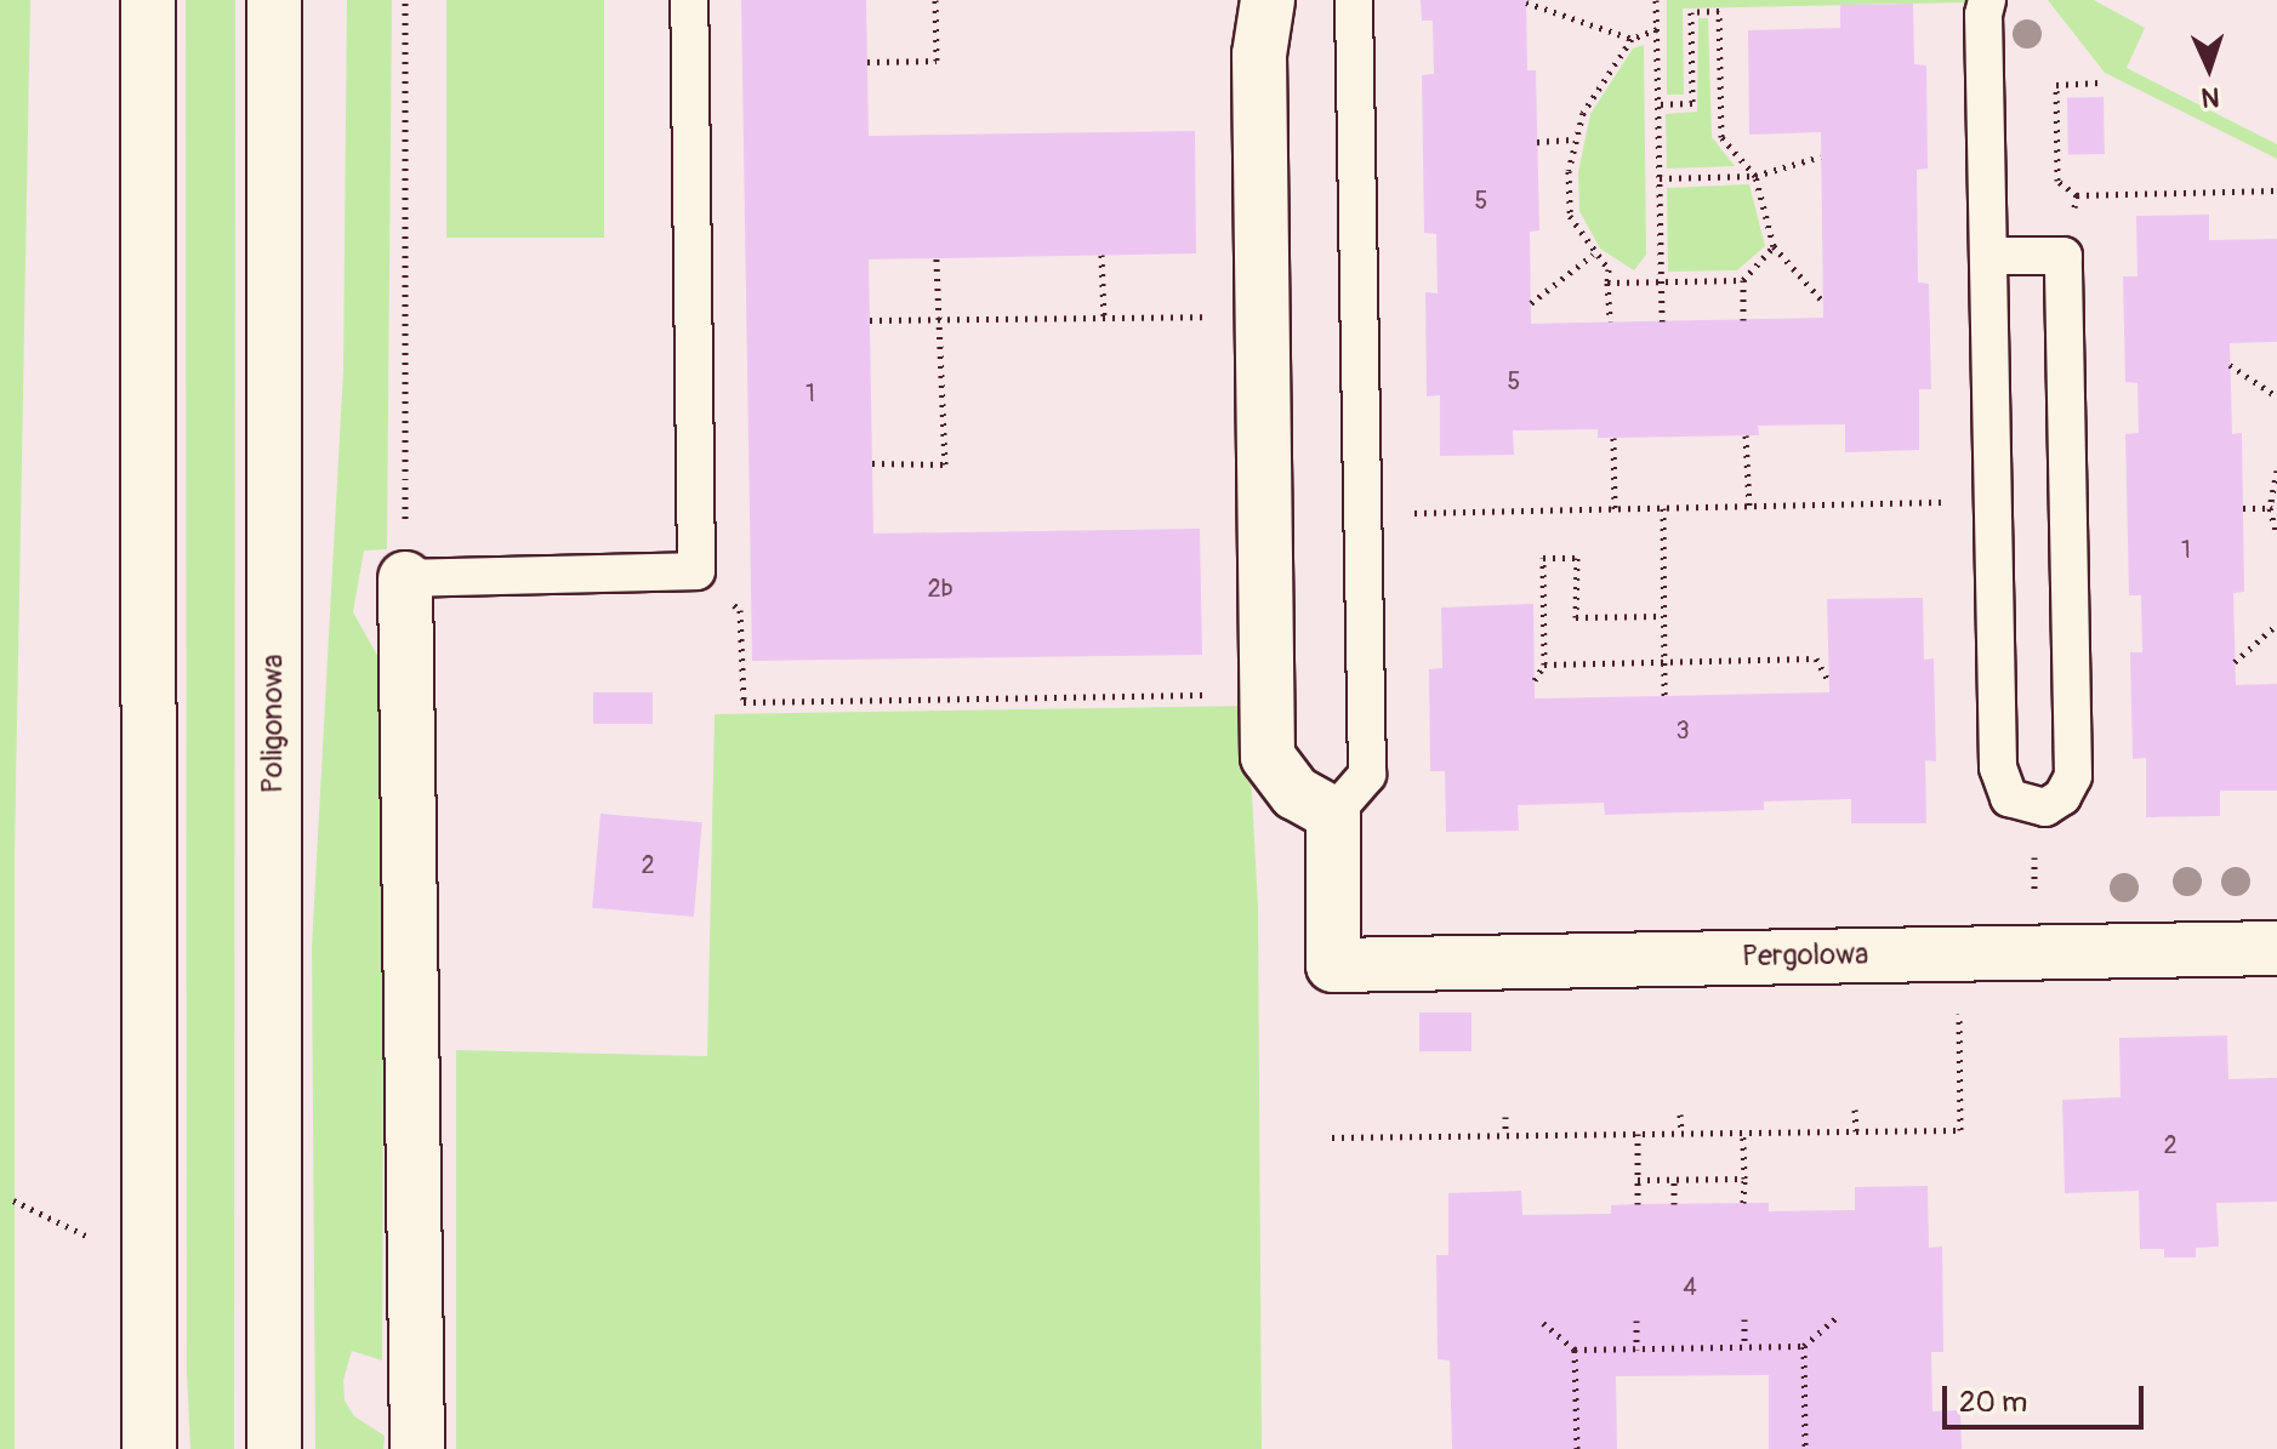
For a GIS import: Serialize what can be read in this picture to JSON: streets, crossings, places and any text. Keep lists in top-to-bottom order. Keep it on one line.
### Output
{"streets":{"main road":["Poligonowa","Pergolowa"]},"house_numbers":["5","5","1","1","2b","3","2","2","4"],"scale_bar":"20 m","north":"bottom"}
